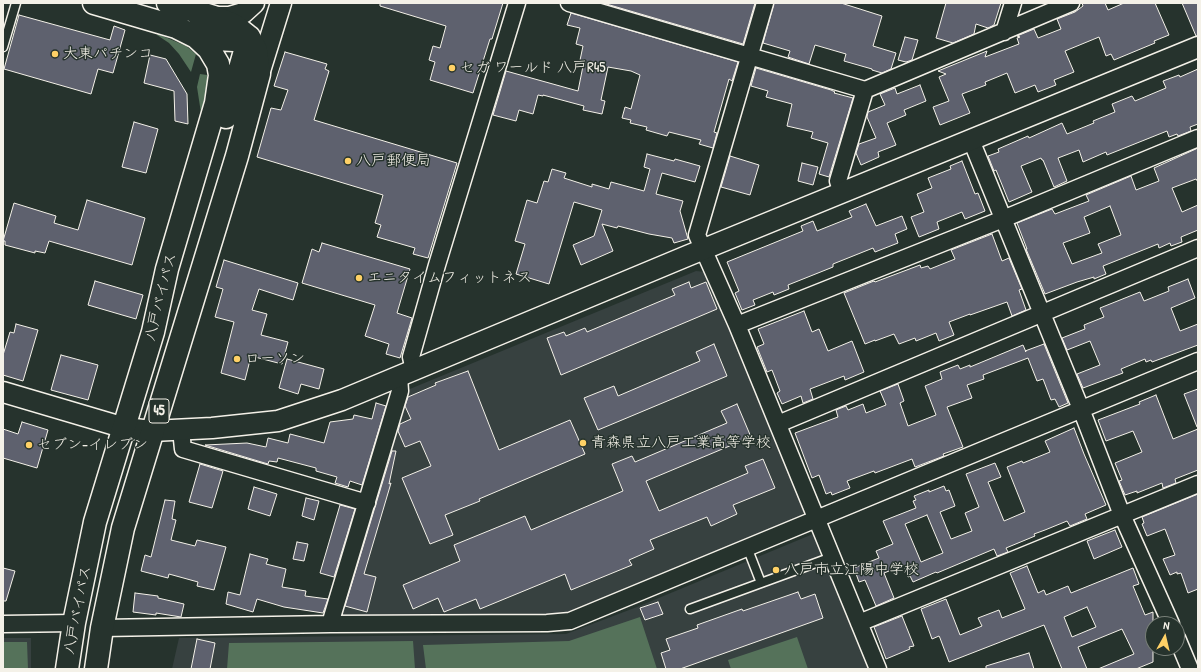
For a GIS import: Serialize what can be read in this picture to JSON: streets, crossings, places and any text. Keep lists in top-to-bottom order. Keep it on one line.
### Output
{"streets":{"highway":["八戸バイパス","45"]},"crossings":[["八戸バイパス","45"]],"places":["大東パチンコ","セガ ワールド 八戸R45","八戸郵便局","エニタイムフィットネス","ローソン","青森県立八戸工業高等学校","セブン-イレブン","八戸市立江陽中学校"],"north":"top"}
